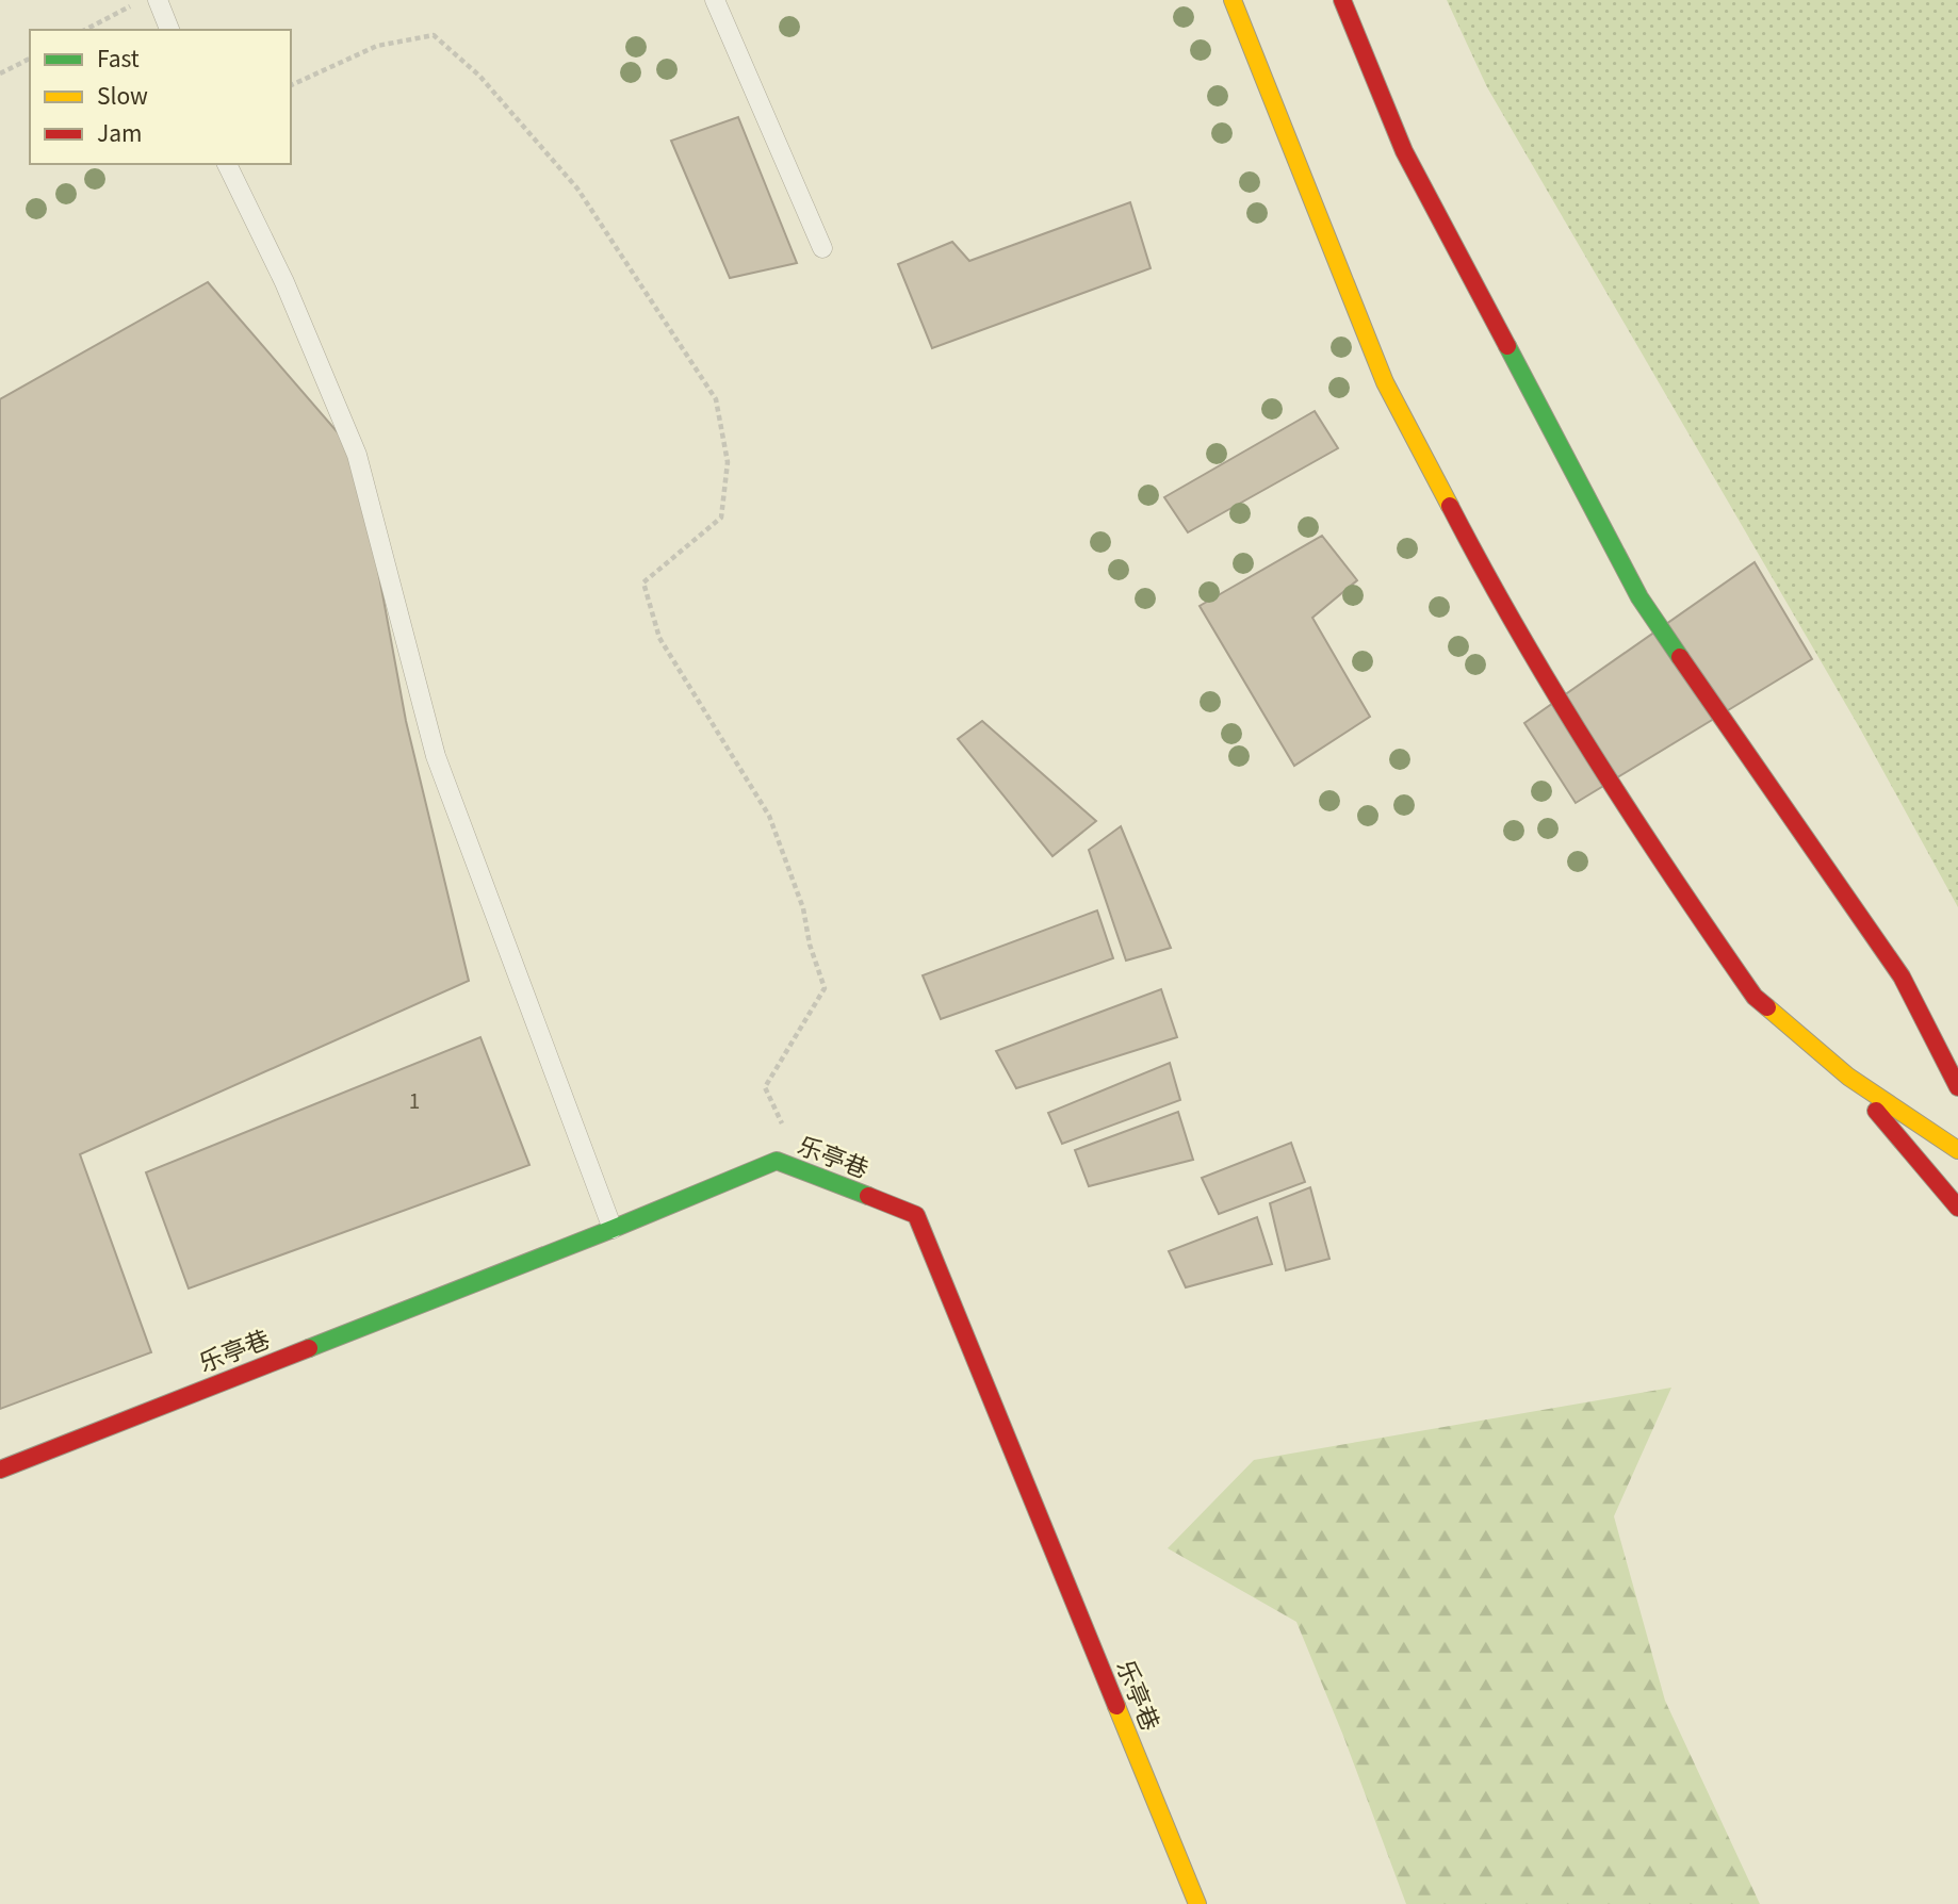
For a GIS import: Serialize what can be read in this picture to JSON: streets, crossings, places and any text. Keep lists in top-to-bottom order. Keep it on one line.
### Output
{"streets":{"main road":["乐亭巷"]},"house_numbers":["1"],"legend":["Fast","Slow","Jam"]}
